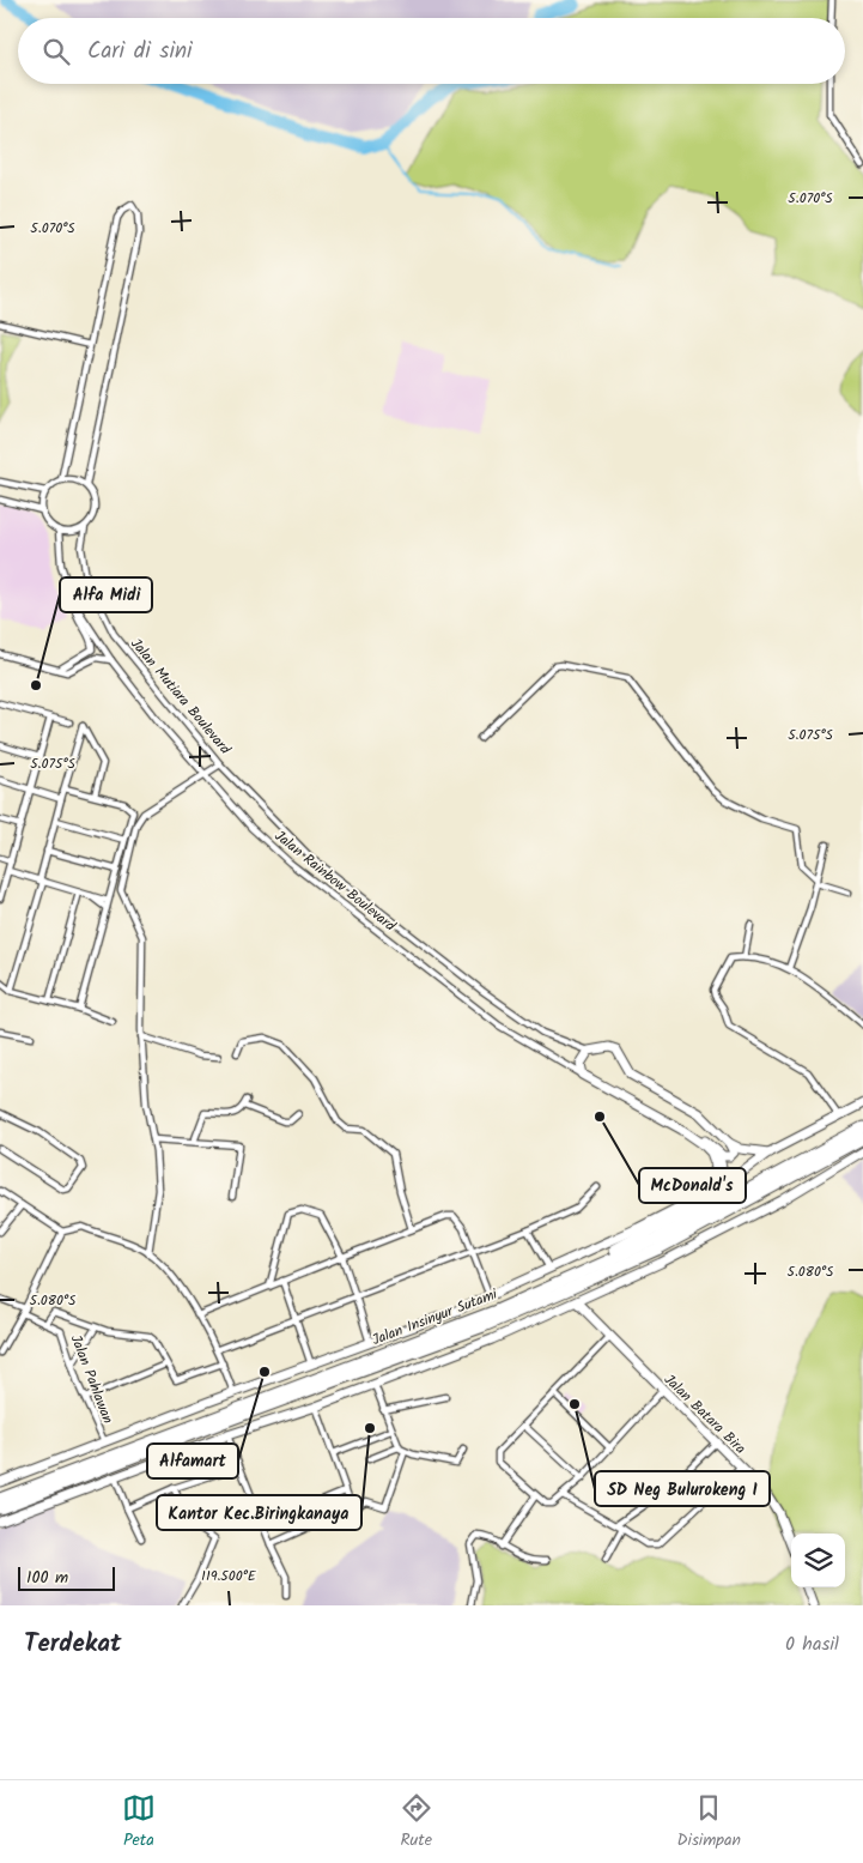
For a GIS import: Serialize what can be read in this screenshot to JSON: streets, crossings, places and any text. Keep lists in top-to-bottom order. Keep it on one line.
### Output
{"streets":{"highway":["Jalan Insinyur Sutami"],"street":["Jalan Mutiara Boulevard","Jalan Rainbow Boulevard","Jalan Pahlawan","Jalan Batara Bira"]},"crossings":[["Jalan Mutiara Boulevard","Jalan Rainbow Boulevard"]],"places":["Alfa Midi","McDonald's","Alfamart","SD Neg Bulurokeng I","Kantor Kec.Biringkanaya"],"scale_bar":"100 m","page":{"search":"Cari di sini","scale":"100 m","heading":["Terdekat","0 hasil"],"nav":["Peta","Rute","Disimpan"]},"coordinates":["5.070°S","5.075°S","5.080°S","119.500°E"]}
